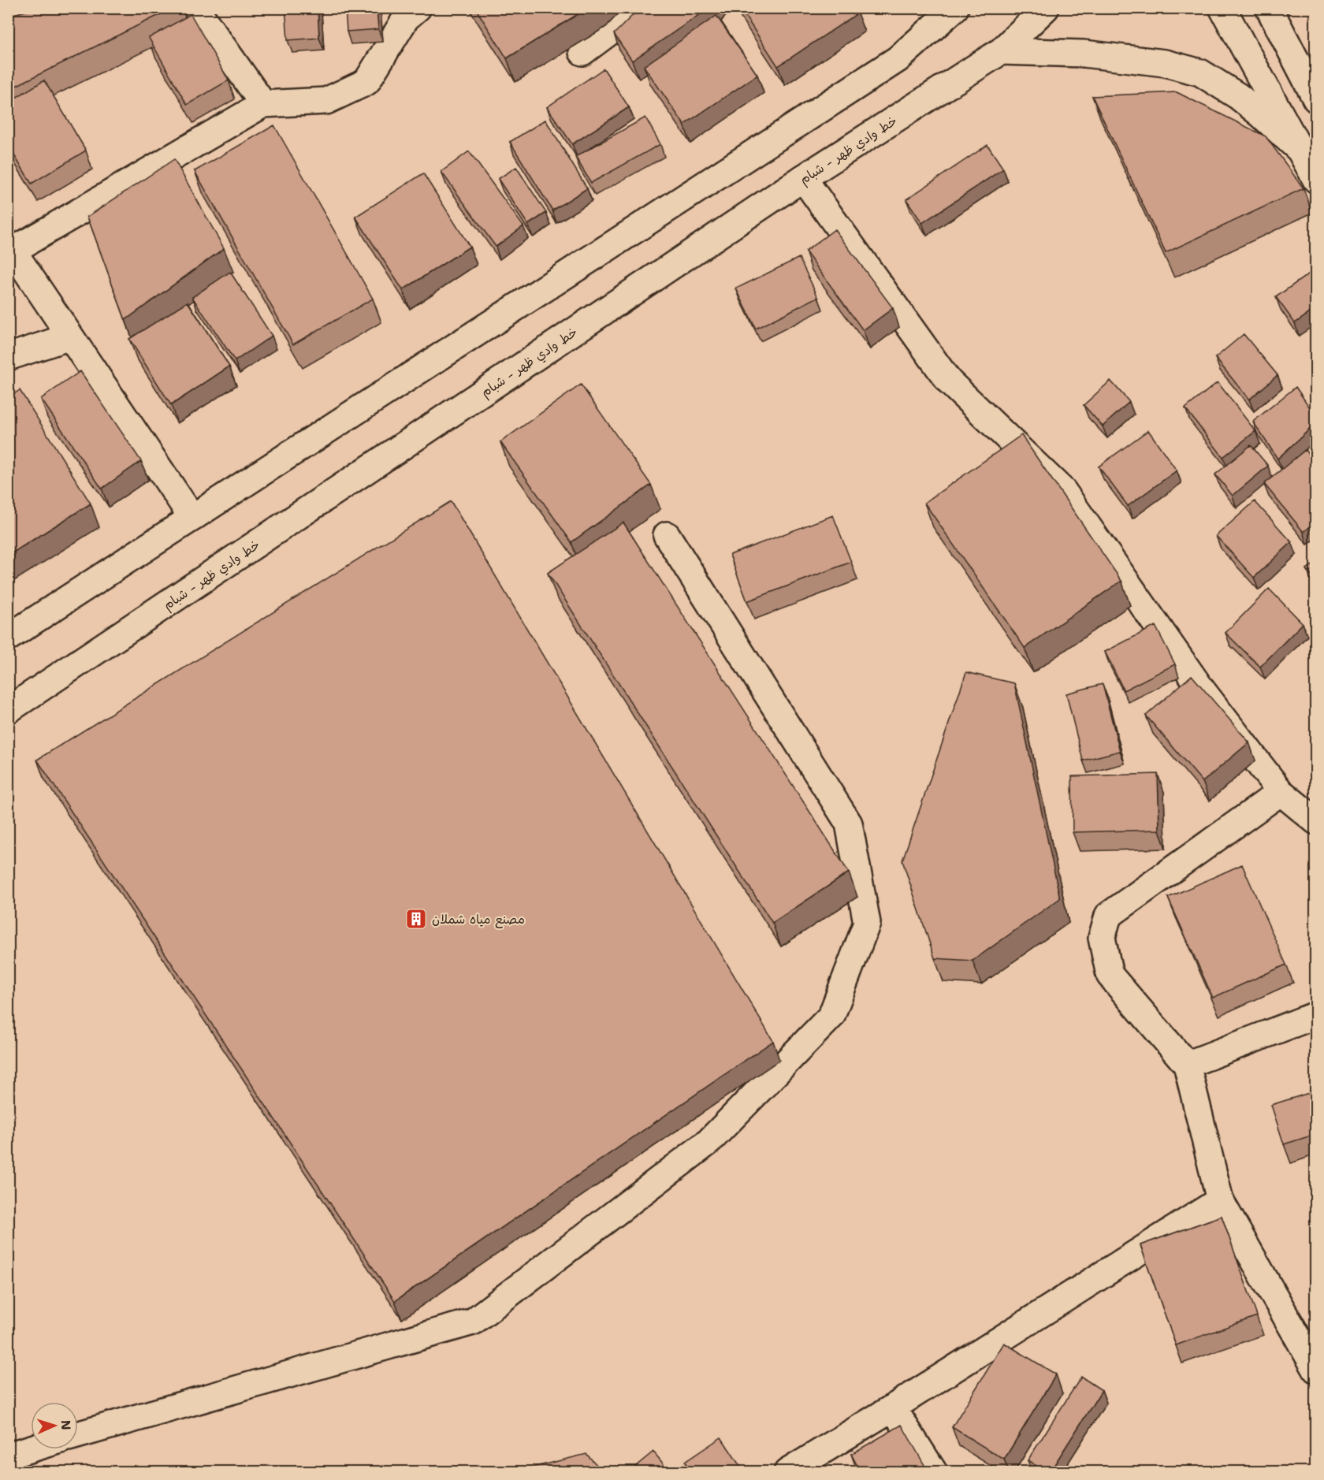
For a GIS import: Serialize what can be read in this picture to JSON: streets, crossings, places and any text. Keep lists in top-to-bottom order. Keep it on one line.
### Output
{"streets":{"street":["خط وادي ظهر - شبام"]},"places":{"building":["مصنع مياه شملان"]},"north":"right"}
